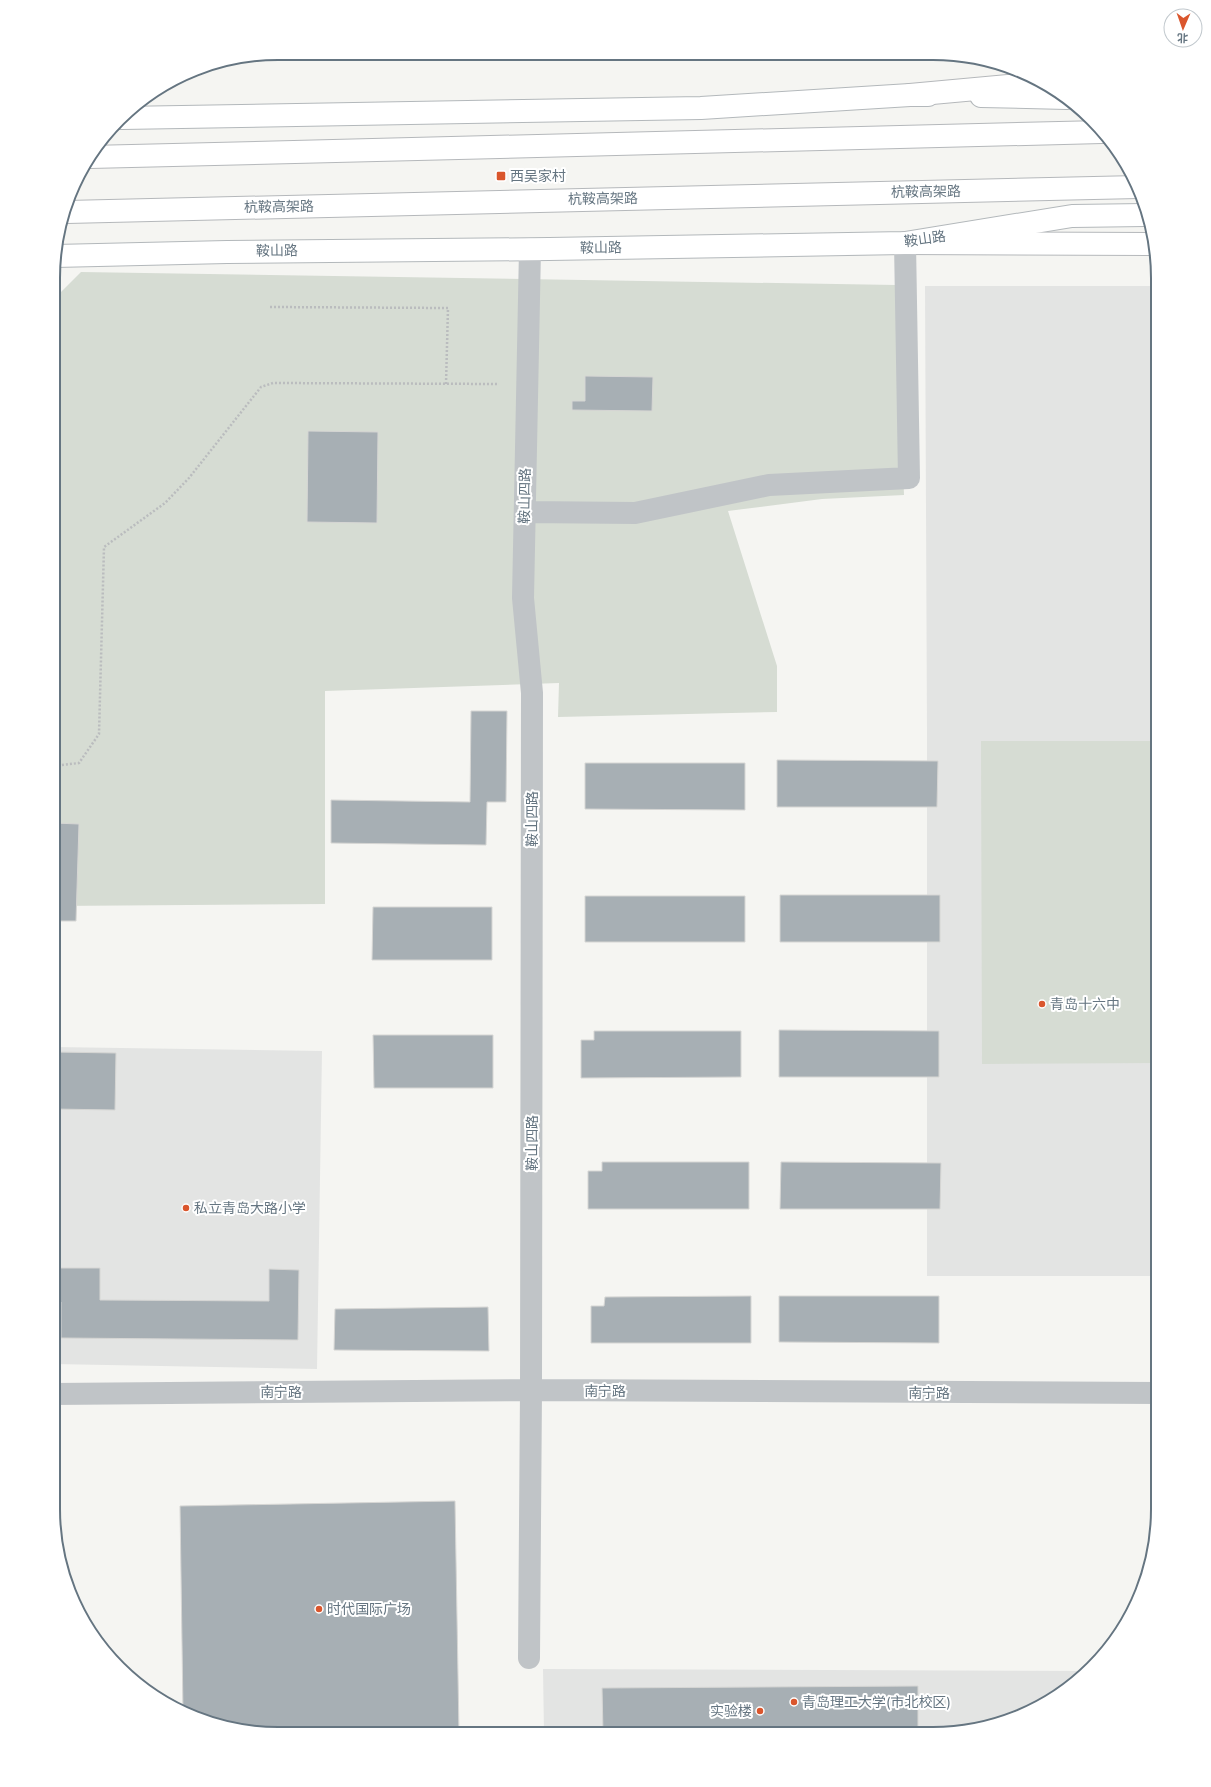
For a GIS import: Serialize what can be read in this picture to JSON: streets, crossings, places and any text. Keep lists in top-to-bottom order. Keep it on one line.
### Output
{"streets":{"main road":["杭鞍高架路","鞍山路"],"street":["鞍山四路","南宁路"]},"crossings":[["鞍山路","鞍山四路"],["鞍山四路","南宁路"]],"places":{"transit":["西吴家村"],"other":["青岛十六中","私立青岛大路小学","时代国际广场","青岛理工大学(市北校区)","实验楼"]},"north":"bottom"}
